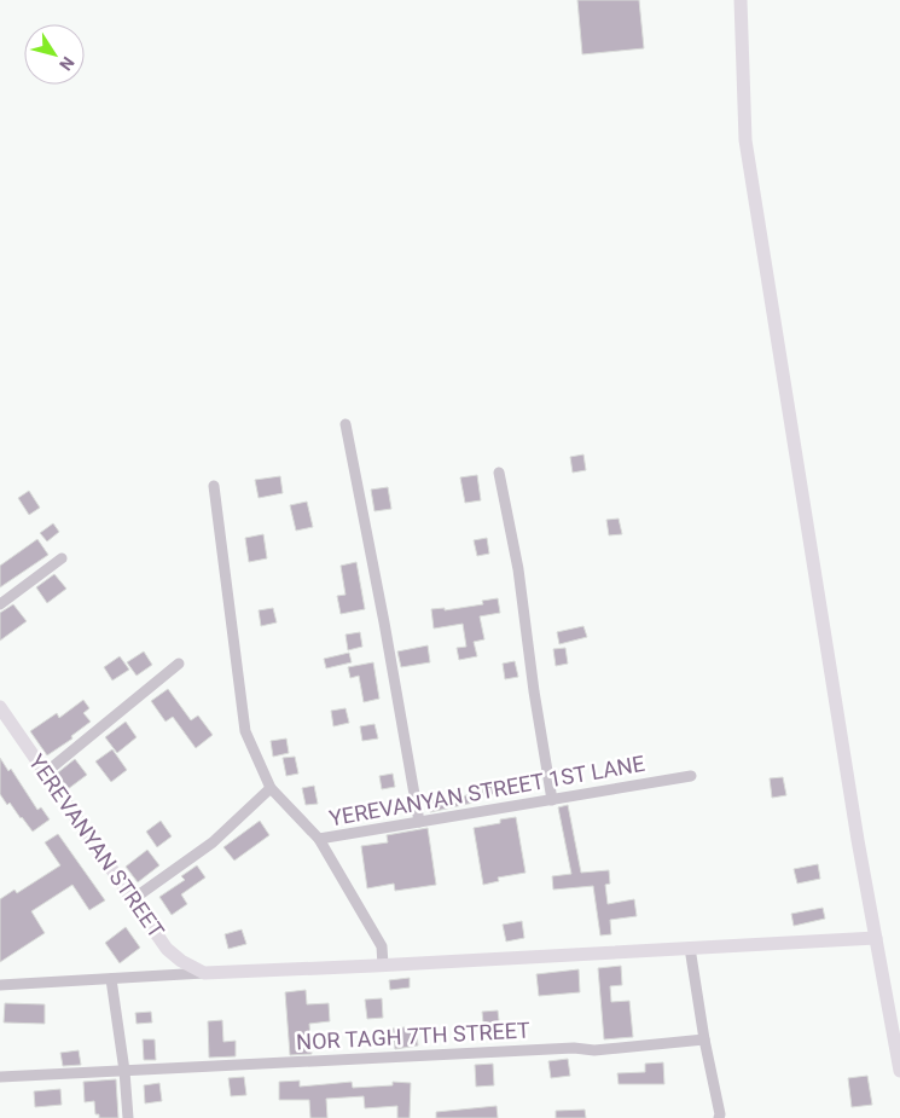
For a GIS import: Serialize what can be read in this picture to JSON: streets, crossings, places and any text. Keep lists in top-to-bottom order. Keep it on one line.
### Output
{"streets":{"main road":["YEREVANYAN STREET"],"street":["YEREVANYAN STREET 1ST LANE","NOR TAGH 7TH STREET"]},"north":"bottom right"}
